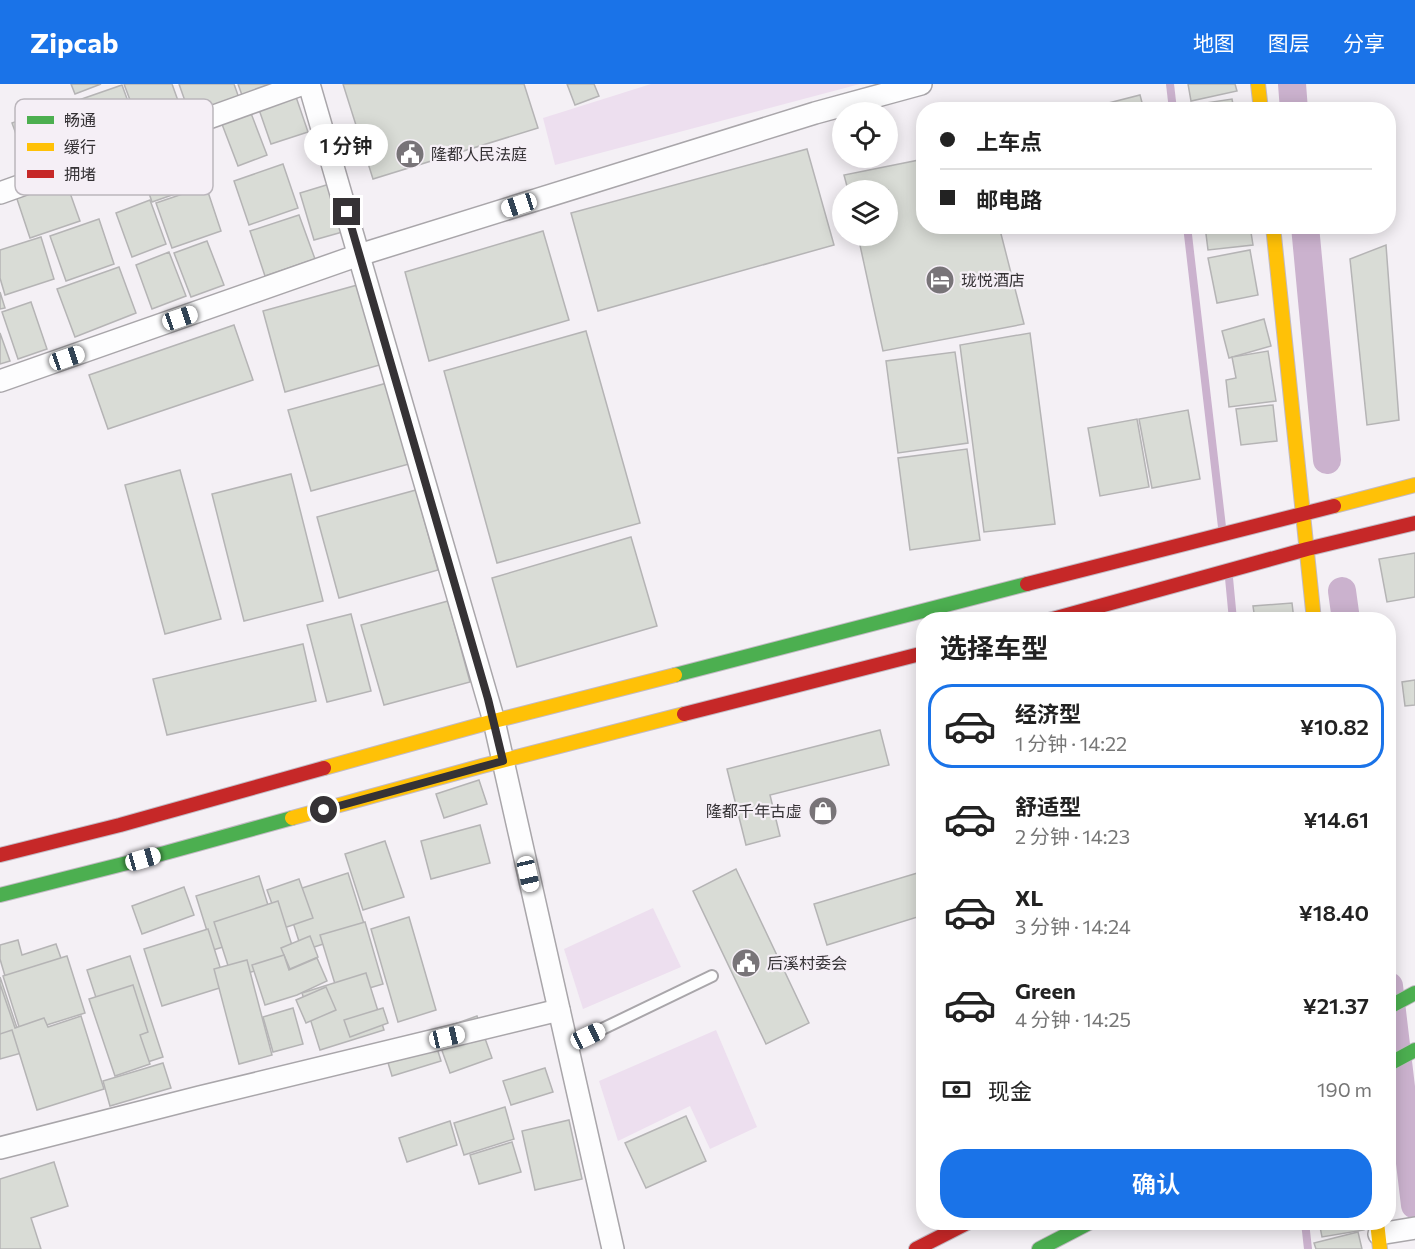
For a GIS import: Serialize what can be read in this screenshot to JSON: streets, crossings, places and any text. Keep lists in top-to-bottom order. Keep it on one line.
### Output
{"places":{"public building":["隆都人民法庭","后溪村委会"],"hotel":["珑悦酒店"],"shop":["隆都千年古虚"]},"legend":["畅通","缓行","拥堵"],"page":{"header":"Zipcab","nav":["地图","图层","分享"],"banner":["上车点","邮电路"],"bubble":"1 分钟","heading":"选择车型","list":[{"name":"经济型","note":"1 分钟 · 14:22","value":"¥10.82"},{"name":"舒适型","note":"2 分钟 · 14:23","value":"¥14.61"},{"name":"XL","note":"3 分钟 · 14:24","value":"¥18.40"},{"name":"Green","note":"4 分钟 · 14:25","value":"¥21.37"}],"pay":["现金","190 m"],"buttons":"确认"}}
